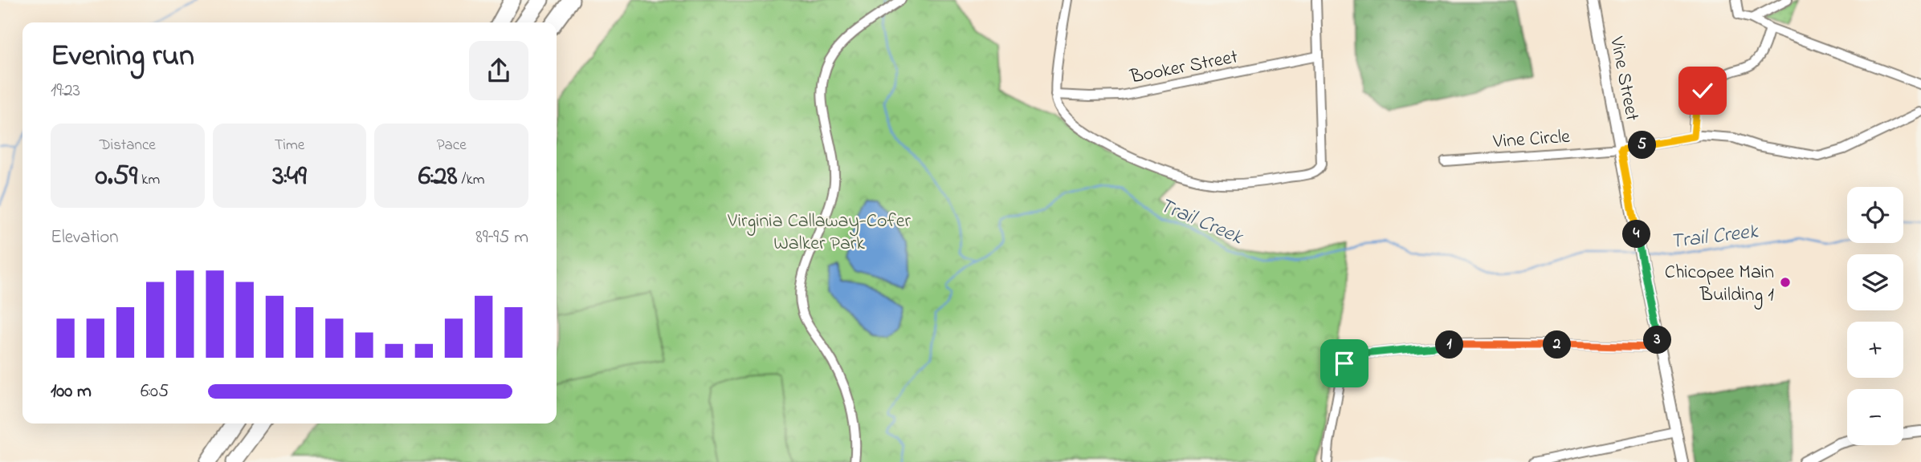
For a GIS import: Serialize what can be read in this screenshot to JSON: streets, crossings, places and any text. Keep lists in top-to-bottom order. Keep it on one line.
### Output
{"streets":{"street":["Booker Street","Vine Street","Vine Circle"]},"crossings":[["Vine Street","Vine Circle"]],"water":["Trail Creek"],"parks":["Virginia Callaway-Cofer Walker Park"],"places":["Chicopee Main Building 1"],"page":{"heading":["Evening run","19:23"],"stats":[["Distance","0.59 km"],["Time","3:49"],["Pace","6:28 /km"]],"pins":["5","4","3","1","2"],"map_buttons":["+","−"],"chart":["Elevation","89–95 m"],"list":[{"name":"100 m","note":"6:05"}]}}
